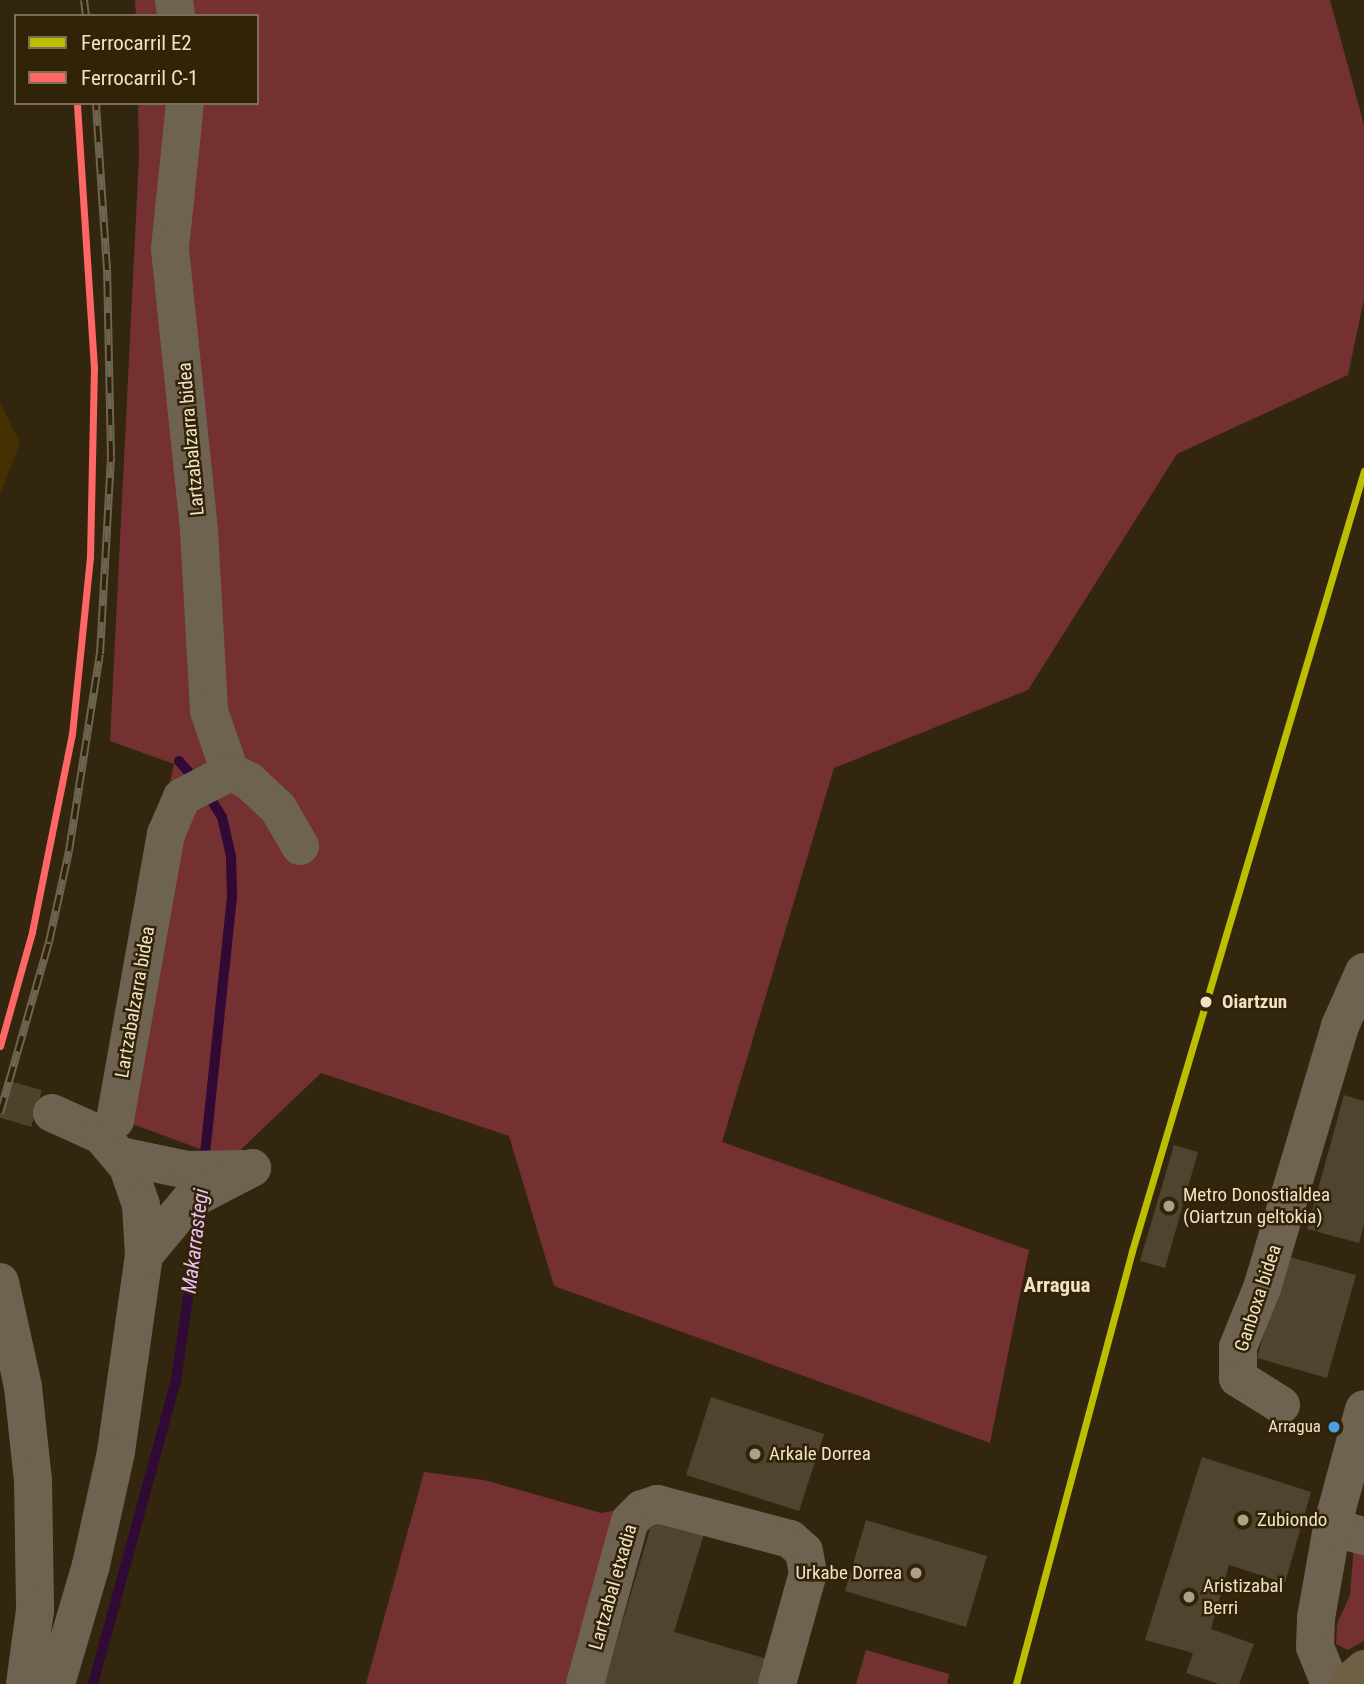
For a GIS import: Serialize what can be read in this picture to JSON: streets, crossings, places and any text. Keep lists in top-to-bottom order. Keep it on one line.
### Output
{"streets":{"street":["Lartzabalzarra bidea","Ganboxa bidea","Lartzabal etxadia"]},"districts":["Arragua"],"water":["Makarrastegi"],"places":["Oiartzun","Metro Donostialdea (Oiartzun geltokia)","Arragua","Arkale Dorrea","Zubiondo","Urkabe Dorrea","Aristizabal Berri"],"lines":["rail line C-1","rail line E2"],"legend":["Ferrocarril E2","Ferrocarril C-1"]}
